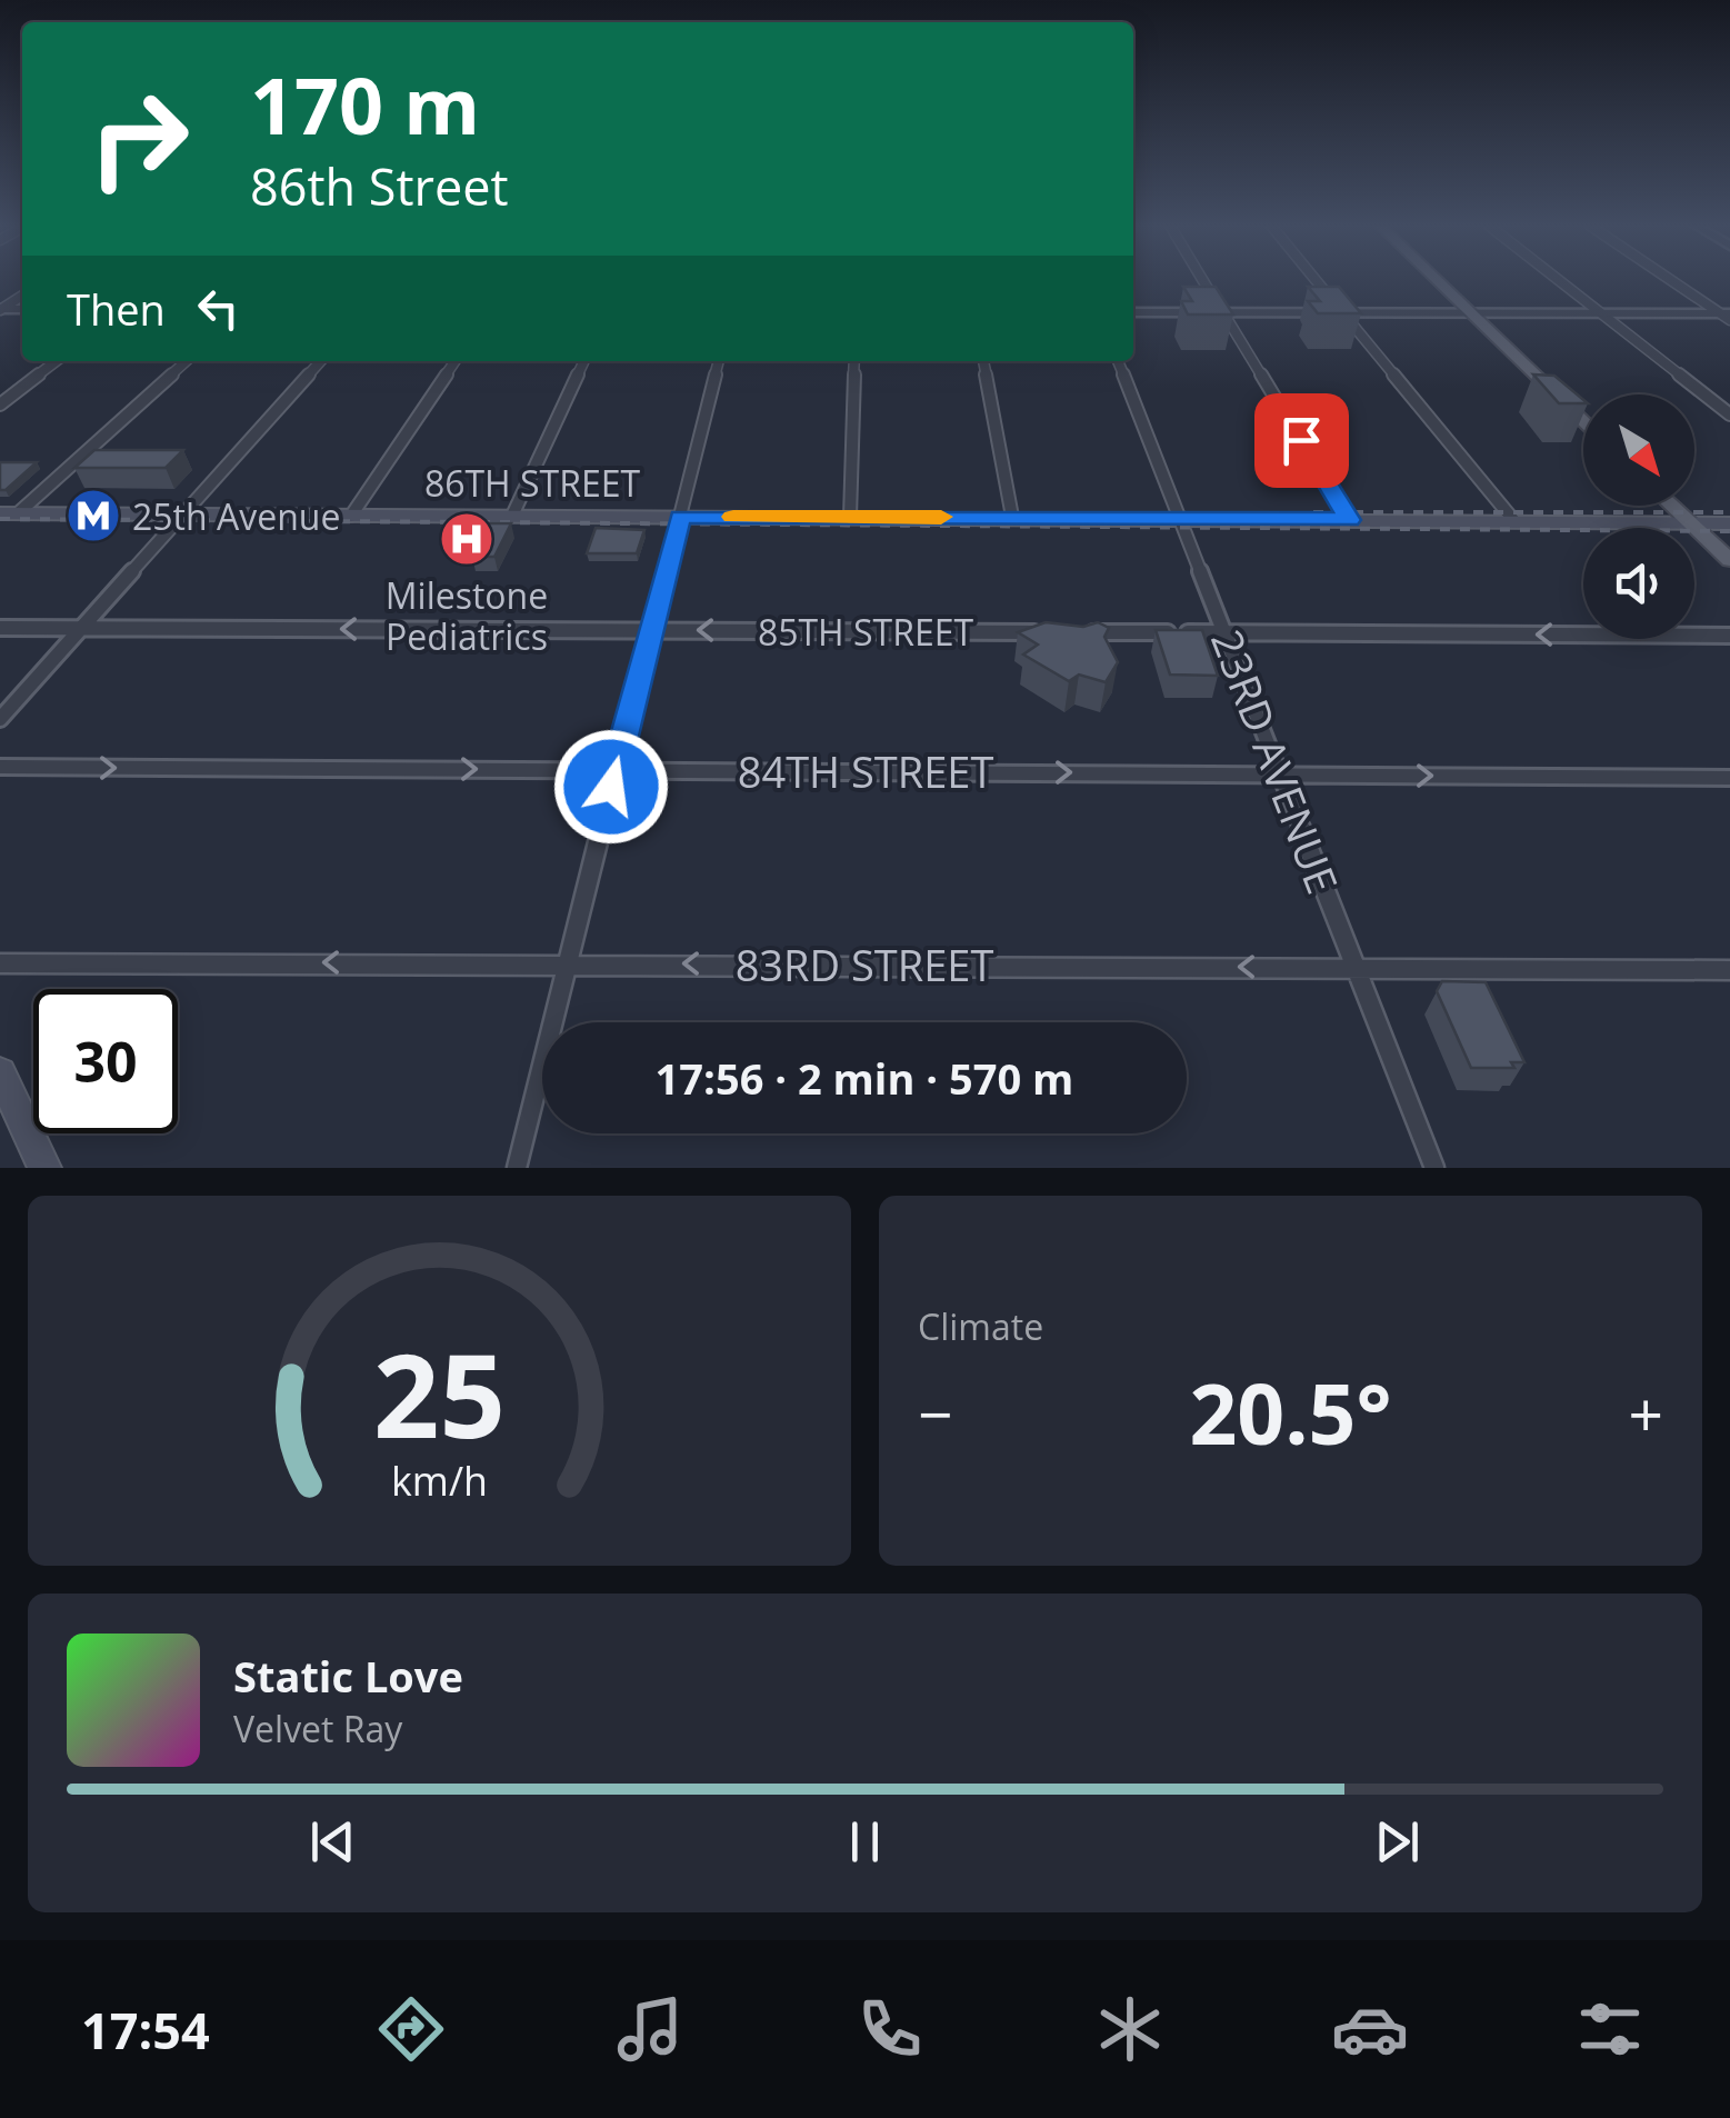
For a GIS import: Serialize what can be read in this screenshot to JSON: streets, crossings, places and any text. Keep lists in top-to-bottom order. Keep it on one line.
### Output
{"streets":{"main road":["86TH STREET"],"street":["85TH STREET","23RD AVENUE","84TH STREET","83RD STREET"]},"crossings":[["86TH STREET","23RD AVENUE"],["23RD AVENUE","84TH STREET"],["23RD AVENUE","83RD STREET"]],"one_way":["85TH STREET","84TH STREET","83RD STREET"],"places":{"metro station":["25th Avenue"],"hospital":["Milestone Pediatrics"]},"north":"bottom right","page":{"turn":["170 m","86th Street"],"then":"Then","limit":"30","trip":"17:56 · 2 min · 570 m","tile":"Climate","heat":["−","20.5°","+"],"song":["Static Love","Velvet Ray"],"tabs":"17:54","gauge":["25","km/h"]}}
